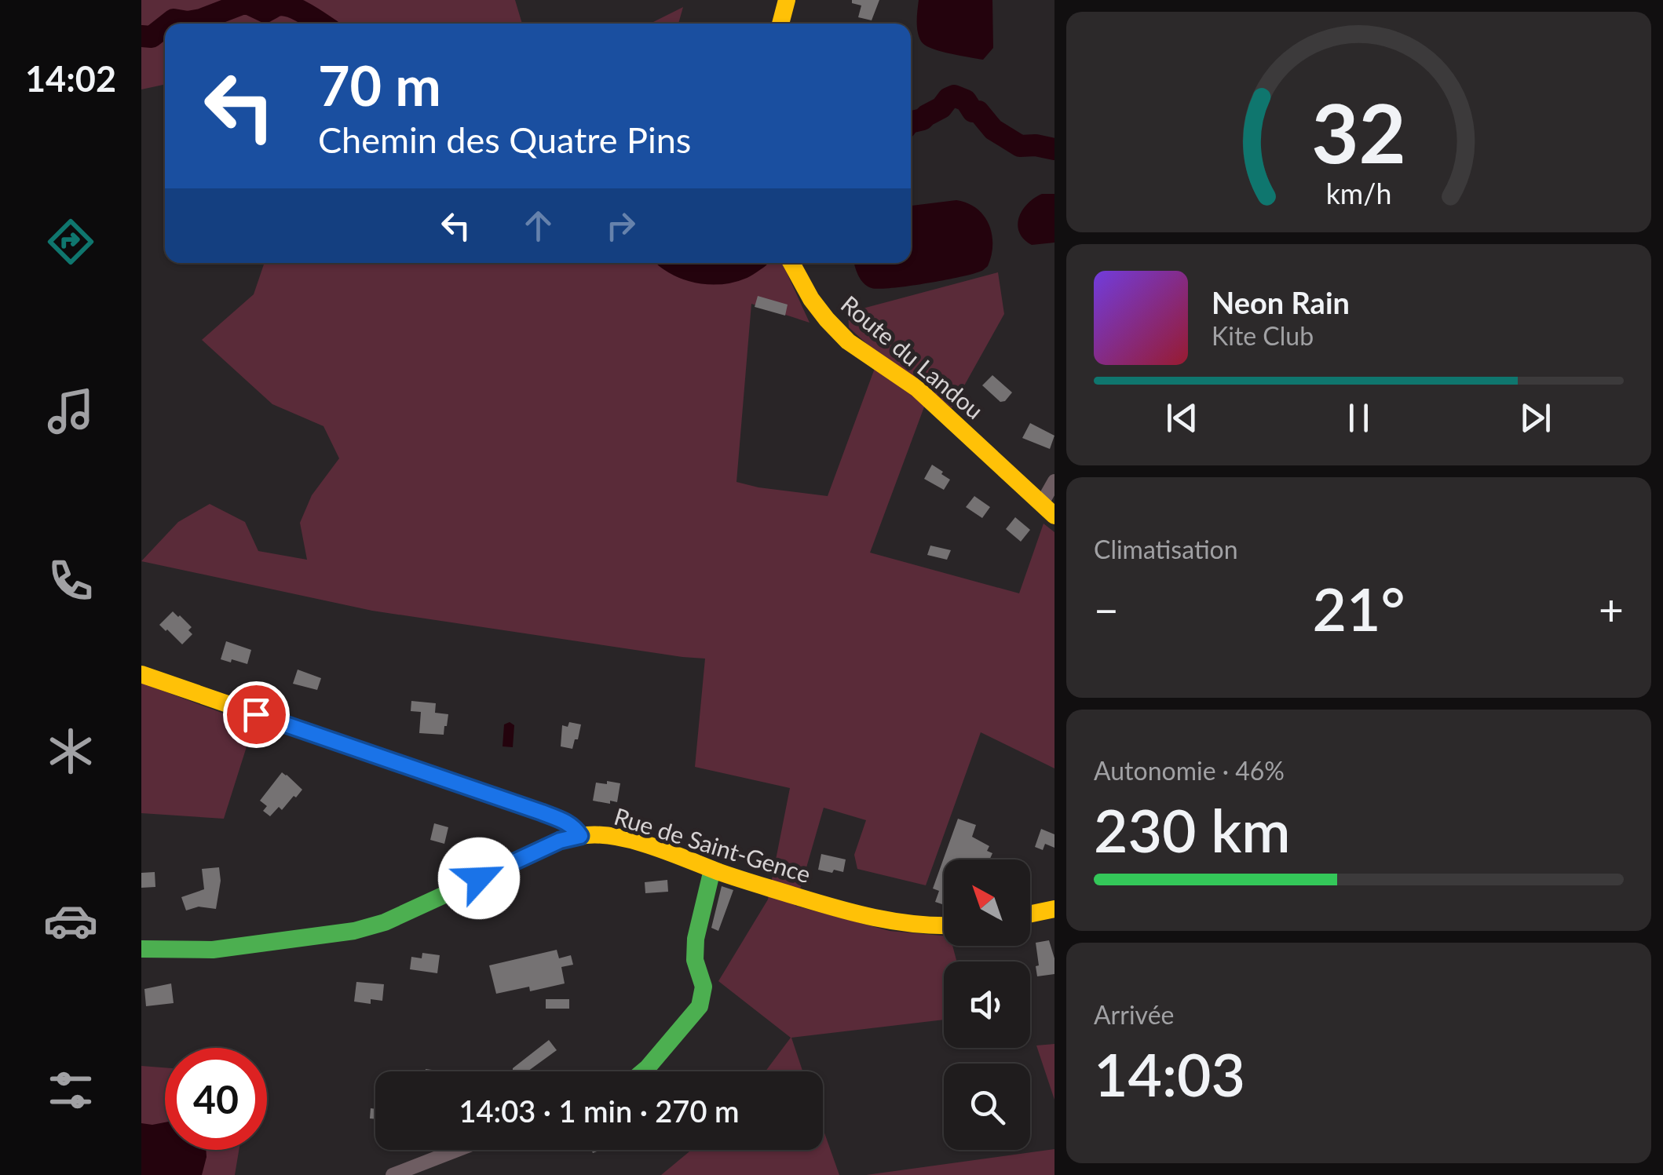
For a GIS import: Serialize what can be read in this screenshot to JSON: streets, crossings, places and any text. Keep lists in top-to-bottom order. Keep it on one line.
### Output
{"streets":{"street":["Route du Landou","Rue de Saint-Gence"]},"north":"top left","page":{"tabs":"14:02","turn":["70 m","Chemin des Quatre Pins"],"song":["Neon Rain","Kite Club"],"tile":["Climatisation",["Autonomie · 46%","230 km"],["Arrivée","14:03"]],"heat":["−","21°","+"],"limit":"40","trip":"14:03 · 1 min · 270 m","gauge":["32","km/h"]}}
